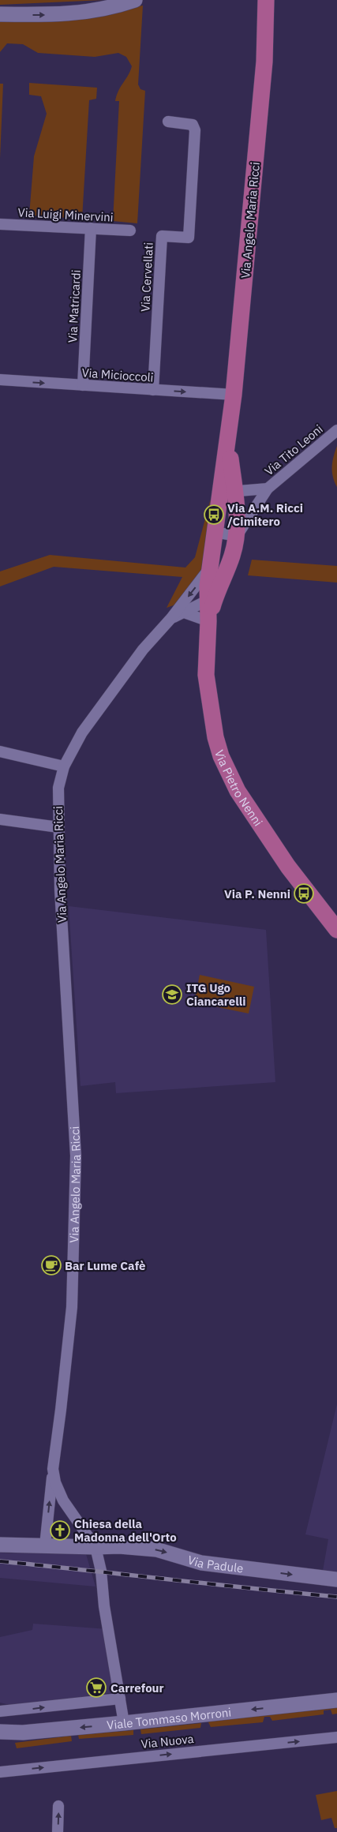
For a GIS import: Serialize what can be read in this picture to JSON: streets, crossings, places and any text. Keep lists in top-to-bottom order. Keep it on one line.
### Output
{"streets":{"main road":["Via Angelo Maria Ricci","Via Pietro Nenni"],"street":["Via Luigi Minervini","Via Cervellati","Via Matricardi","Via Micioccoli","Via Tito Leoni","Via Padule","Viale Tommaso Morroni","Via Nuova"]},"crossings":[["Via Luigi Minervini","Via Matricardi"],["Via Angelo Maria Ricci","Via Micioccoli"],["Via Angelo Maria Ricci","Via Tito Leoni"],["Via Angelo Maria Ricci","Via Pietro Nenni"],["Via Angelo Maria Ricci","Via Padule"],["Via Angelo Maria Ricci","Viale Tommaso Morroni"],["Via Cervellati","Via Micioccoli"],["Via Matricardi","Via Micioccoli"]],"one_way":["Via Micioccoli","Via Padule"],"places":{"bus stop":["Via A.M. Ricci /Cimitero","Via P. Nenni"],"school or university":["ITG Ugo Ciancarelli"],"cafe":["Bar Lume Cafè"],"church":["Chiesa della Madonna dell'Orto"],"supermarket":["Carrefour"]}}
